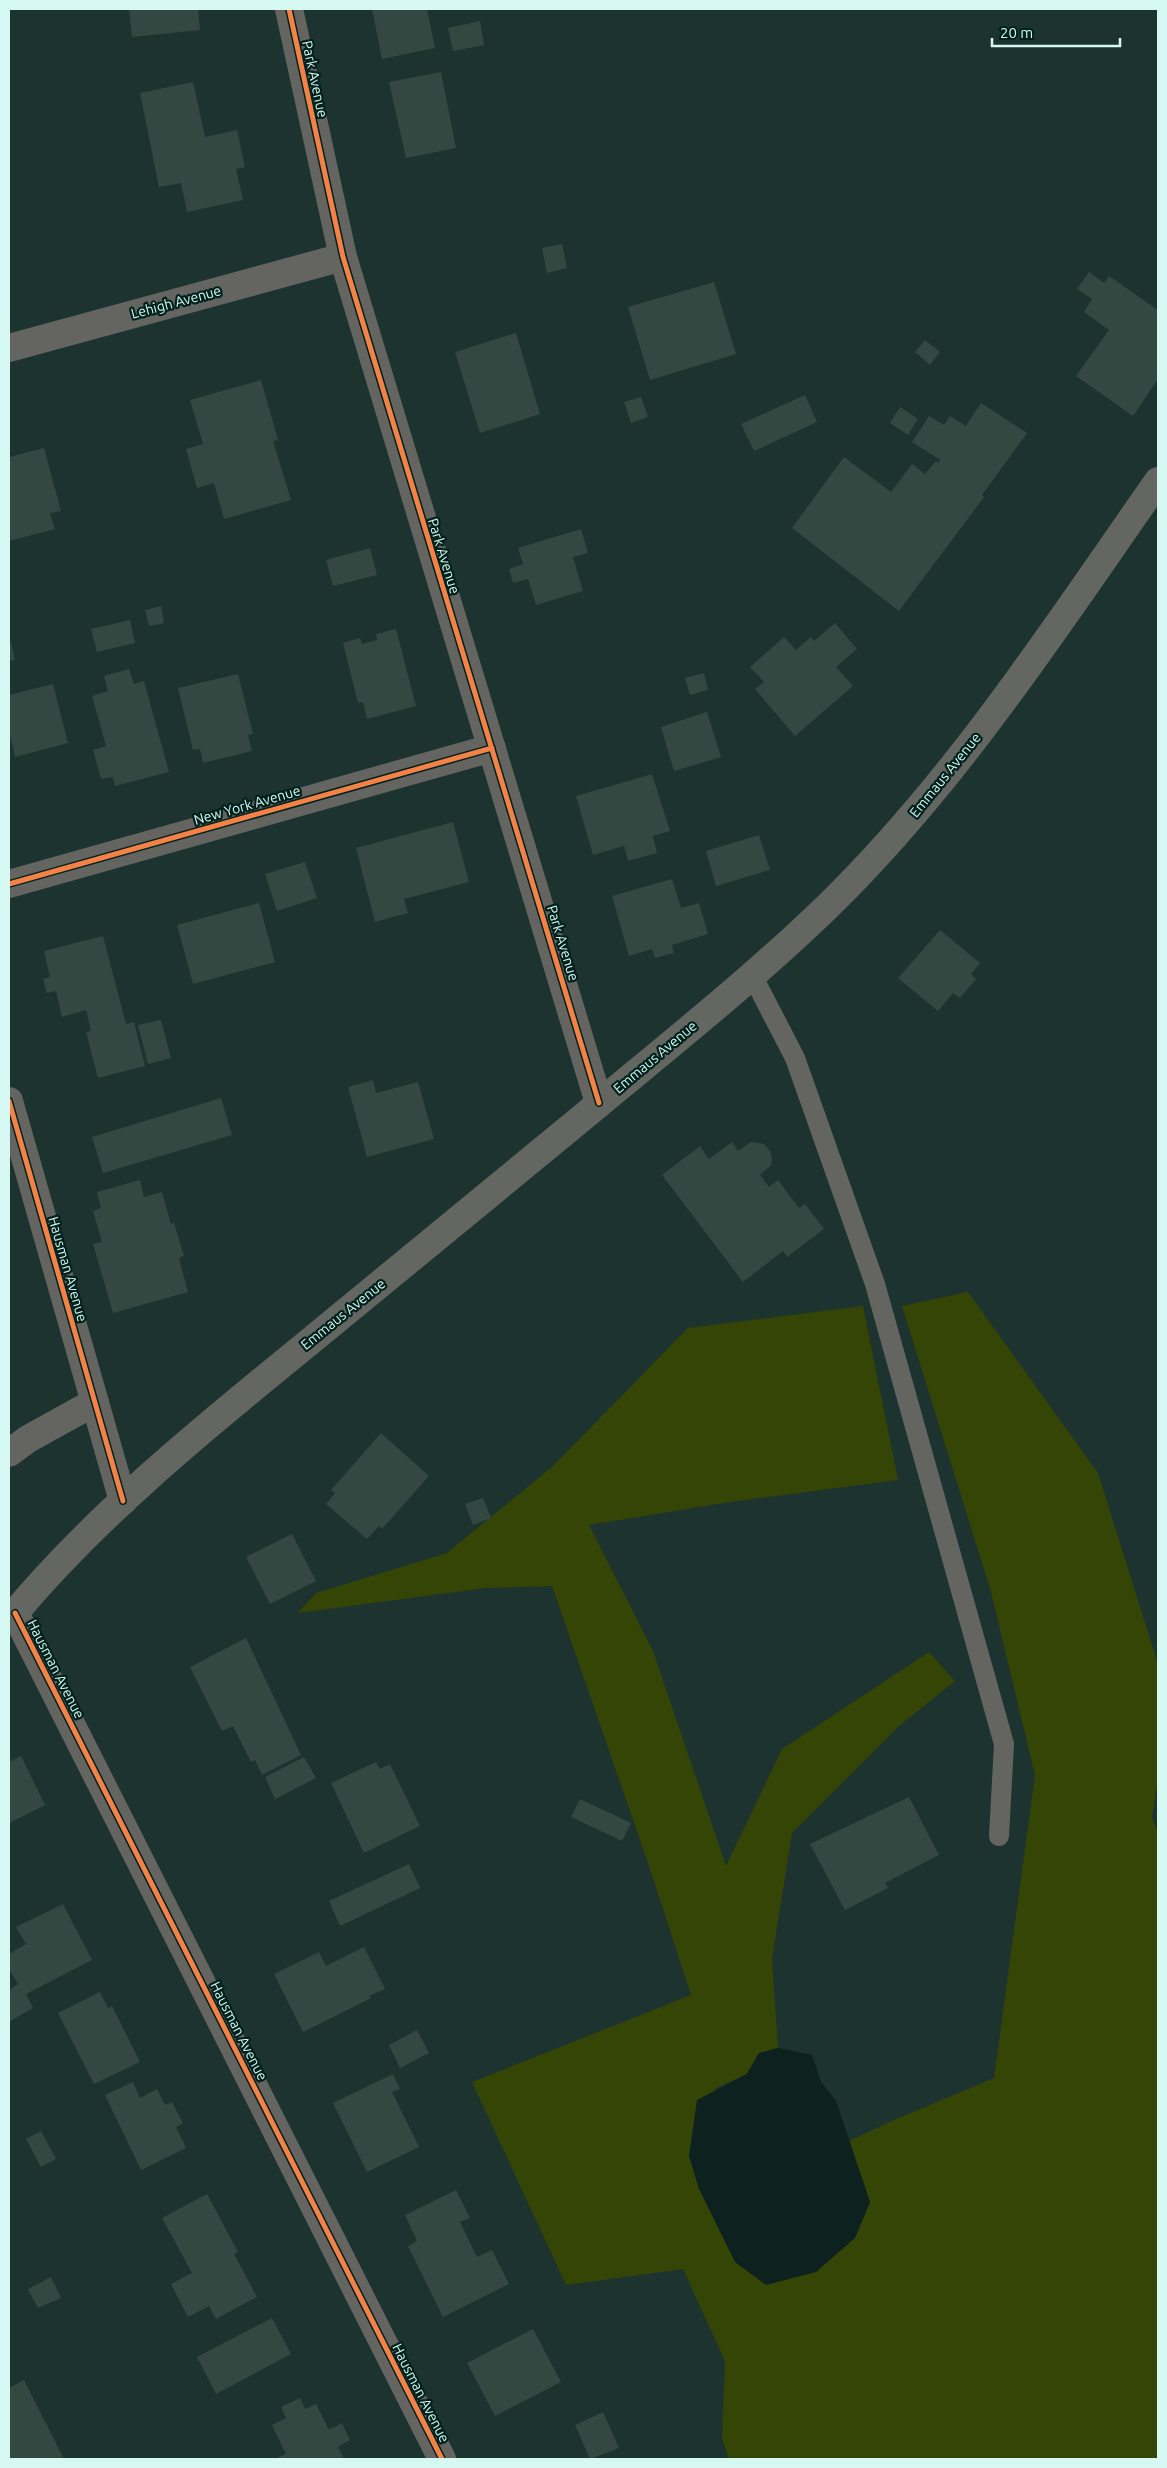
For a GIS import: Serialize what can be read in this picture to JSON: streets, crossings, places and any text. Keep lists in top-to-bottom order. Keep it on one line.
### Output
{"streets":{"main road":["Emmaus Avenue"],"street":["Park Avenue","Lehigh Avenue","New York Avenue","Hausman Avenue"]},"crossings":[["Park Avenue","Lehigh Avenue"],["Park Avenue","Emmaus Avenue"],["Park Avenue","New York Avenue"],["Emmaus Avenue","Hausman Avenue"]],"scale_bar":"20 m"}
